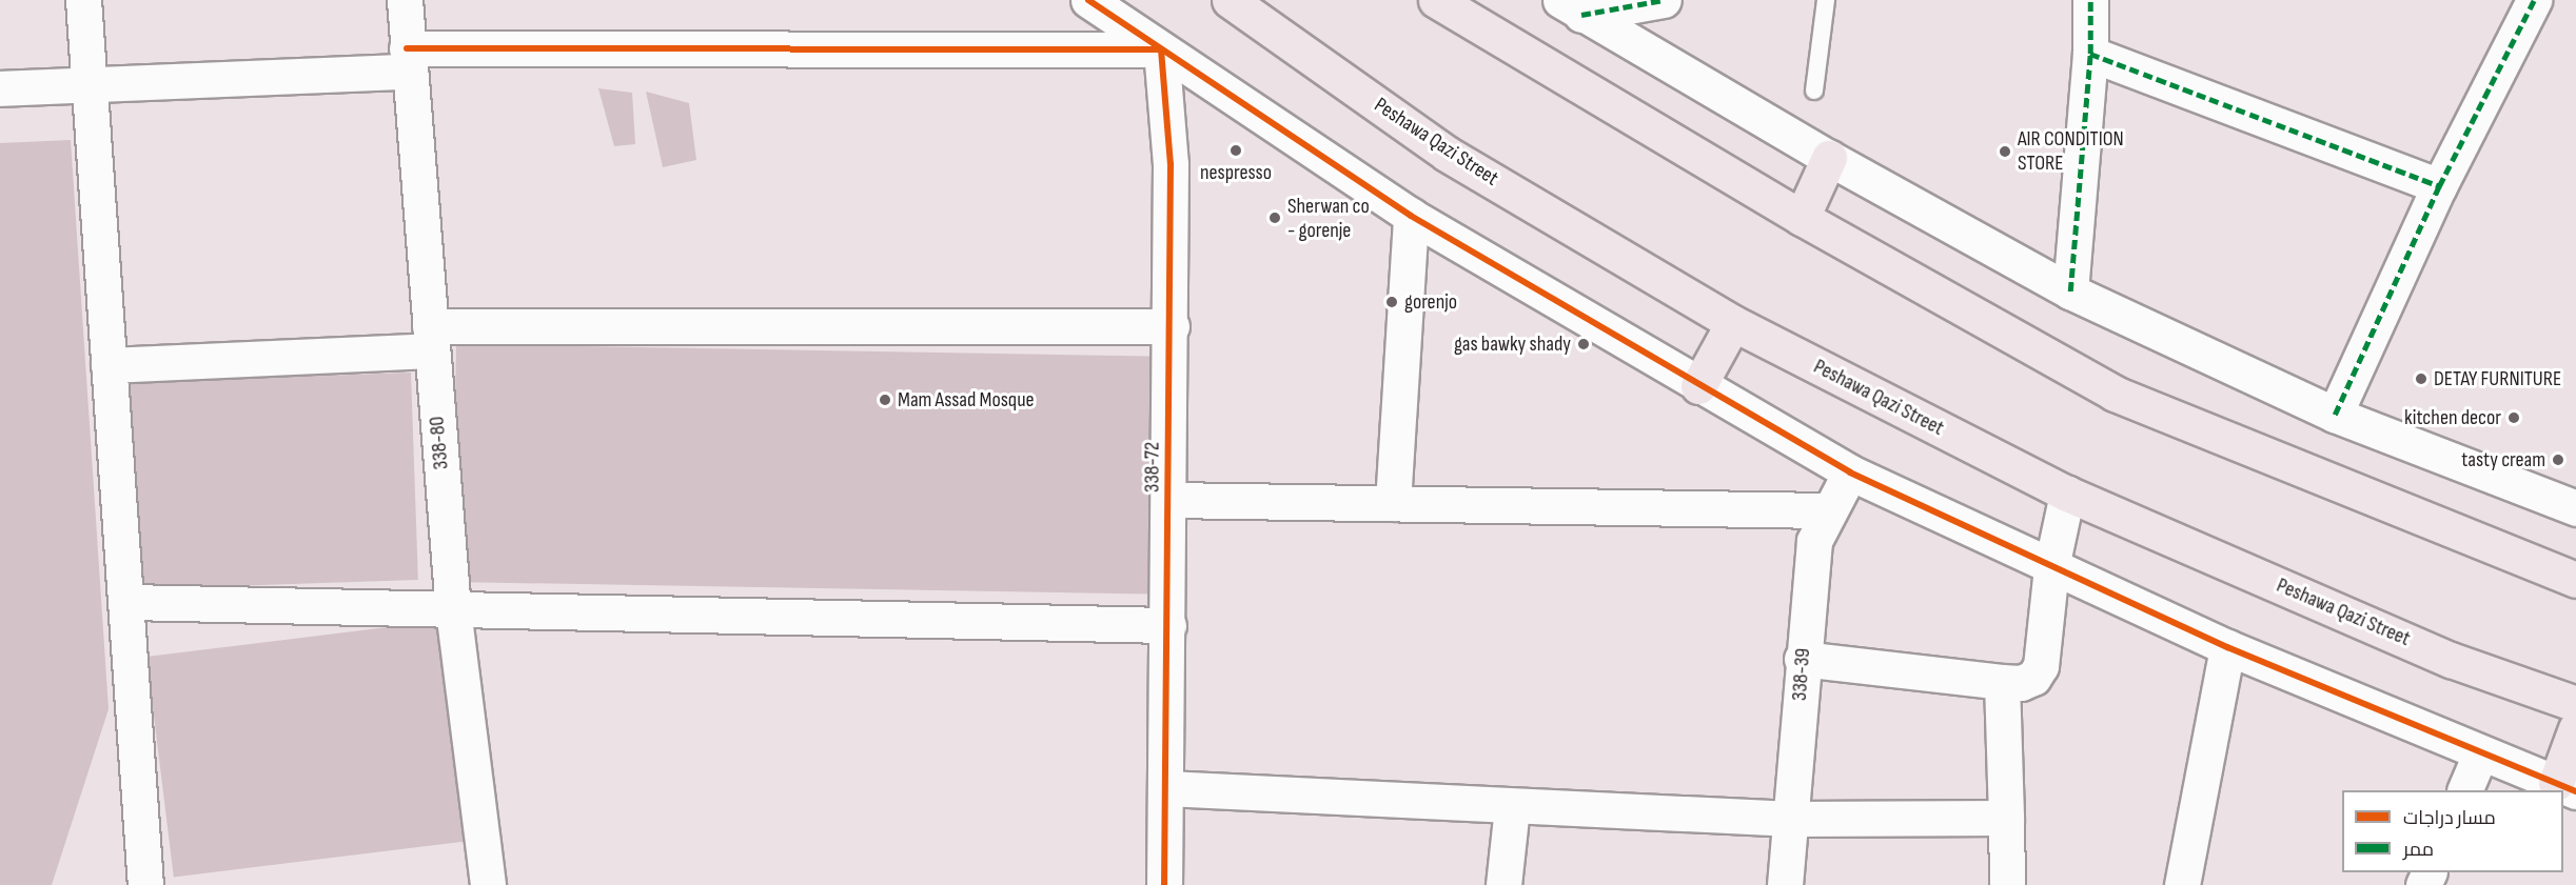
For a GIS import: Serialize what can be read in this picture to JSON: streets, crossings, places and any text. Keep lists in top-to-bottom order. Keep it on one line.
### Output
{"streets":{"highway":["Peshawa Qazi Street"],"street":["338-80","338-72","338-39"]},"places":["nespresso","AIR CONDITION STORE","Sherwan co - gorenje","gorenjo","gas bawky shady","DETAY FURNITURE","Mam Assad Mosque","kitchen decor","tasty cream"],"legend":["مسار دراجات","ممر"]}
